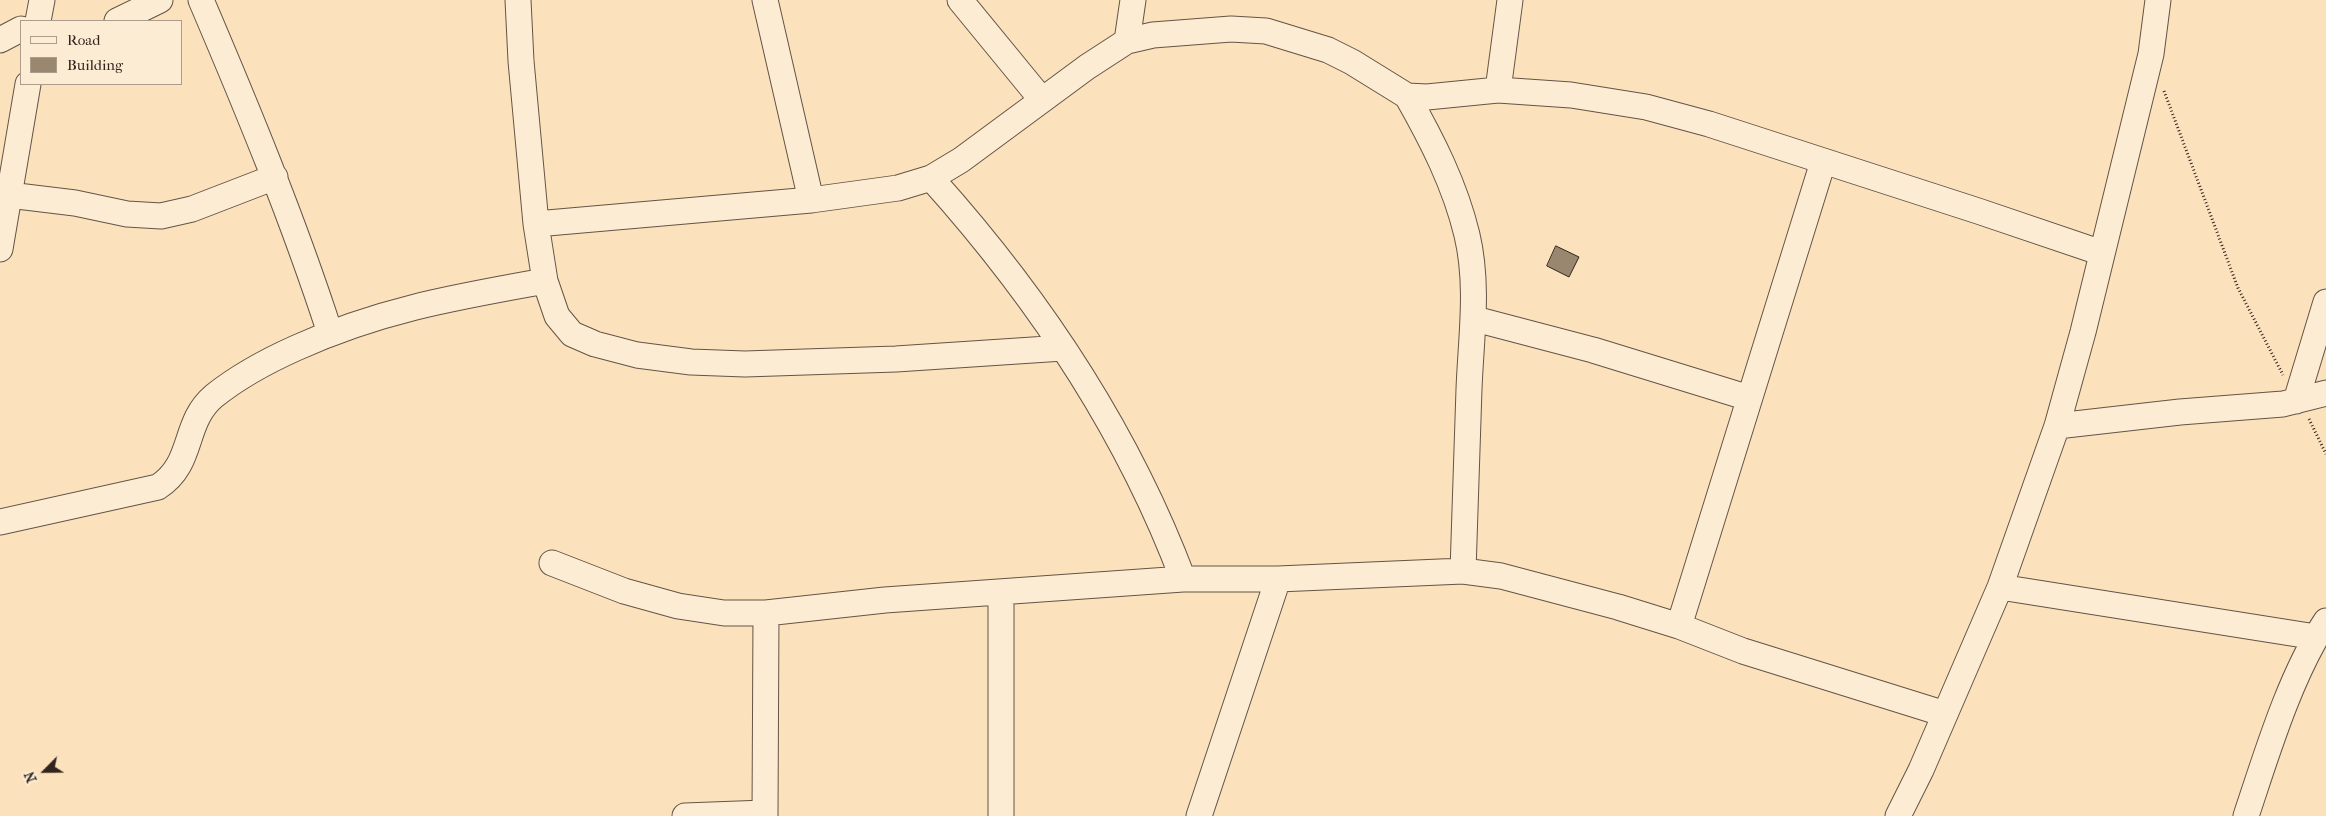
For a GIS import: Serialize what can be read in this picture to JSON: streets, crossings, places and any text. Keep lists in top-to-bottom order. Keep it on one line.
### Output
{"legend":["Road","Building"],"north":"bottom left"}
